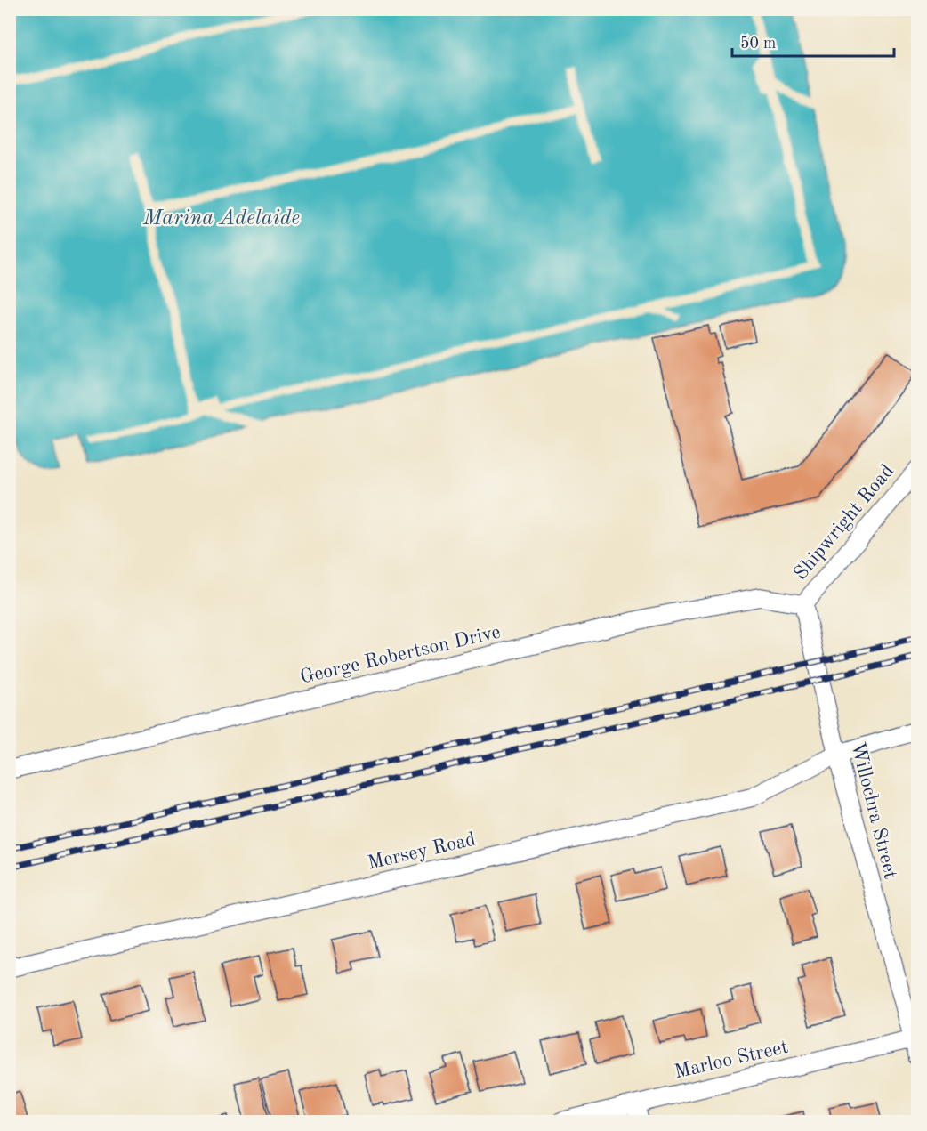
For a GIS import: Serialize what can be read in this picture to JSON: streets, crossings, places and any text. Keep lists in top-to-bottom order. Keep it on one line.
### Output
{"streets":{"street":["Shipwright Road","George Robertson Drive","Willochra Street","Mersey Road","Marloo Street"]},"crossings":[["Shipwright Road","George Robertson Drive"],["Shipwright Road","Willochra Street"],["George Robertson Drive","Willochra Street"],["Willochra Street","Mersey Road"],["Willochra Street","Marloo Street"]],"water":["Marina Adelaide"],"scale_bar":"50 m"}
